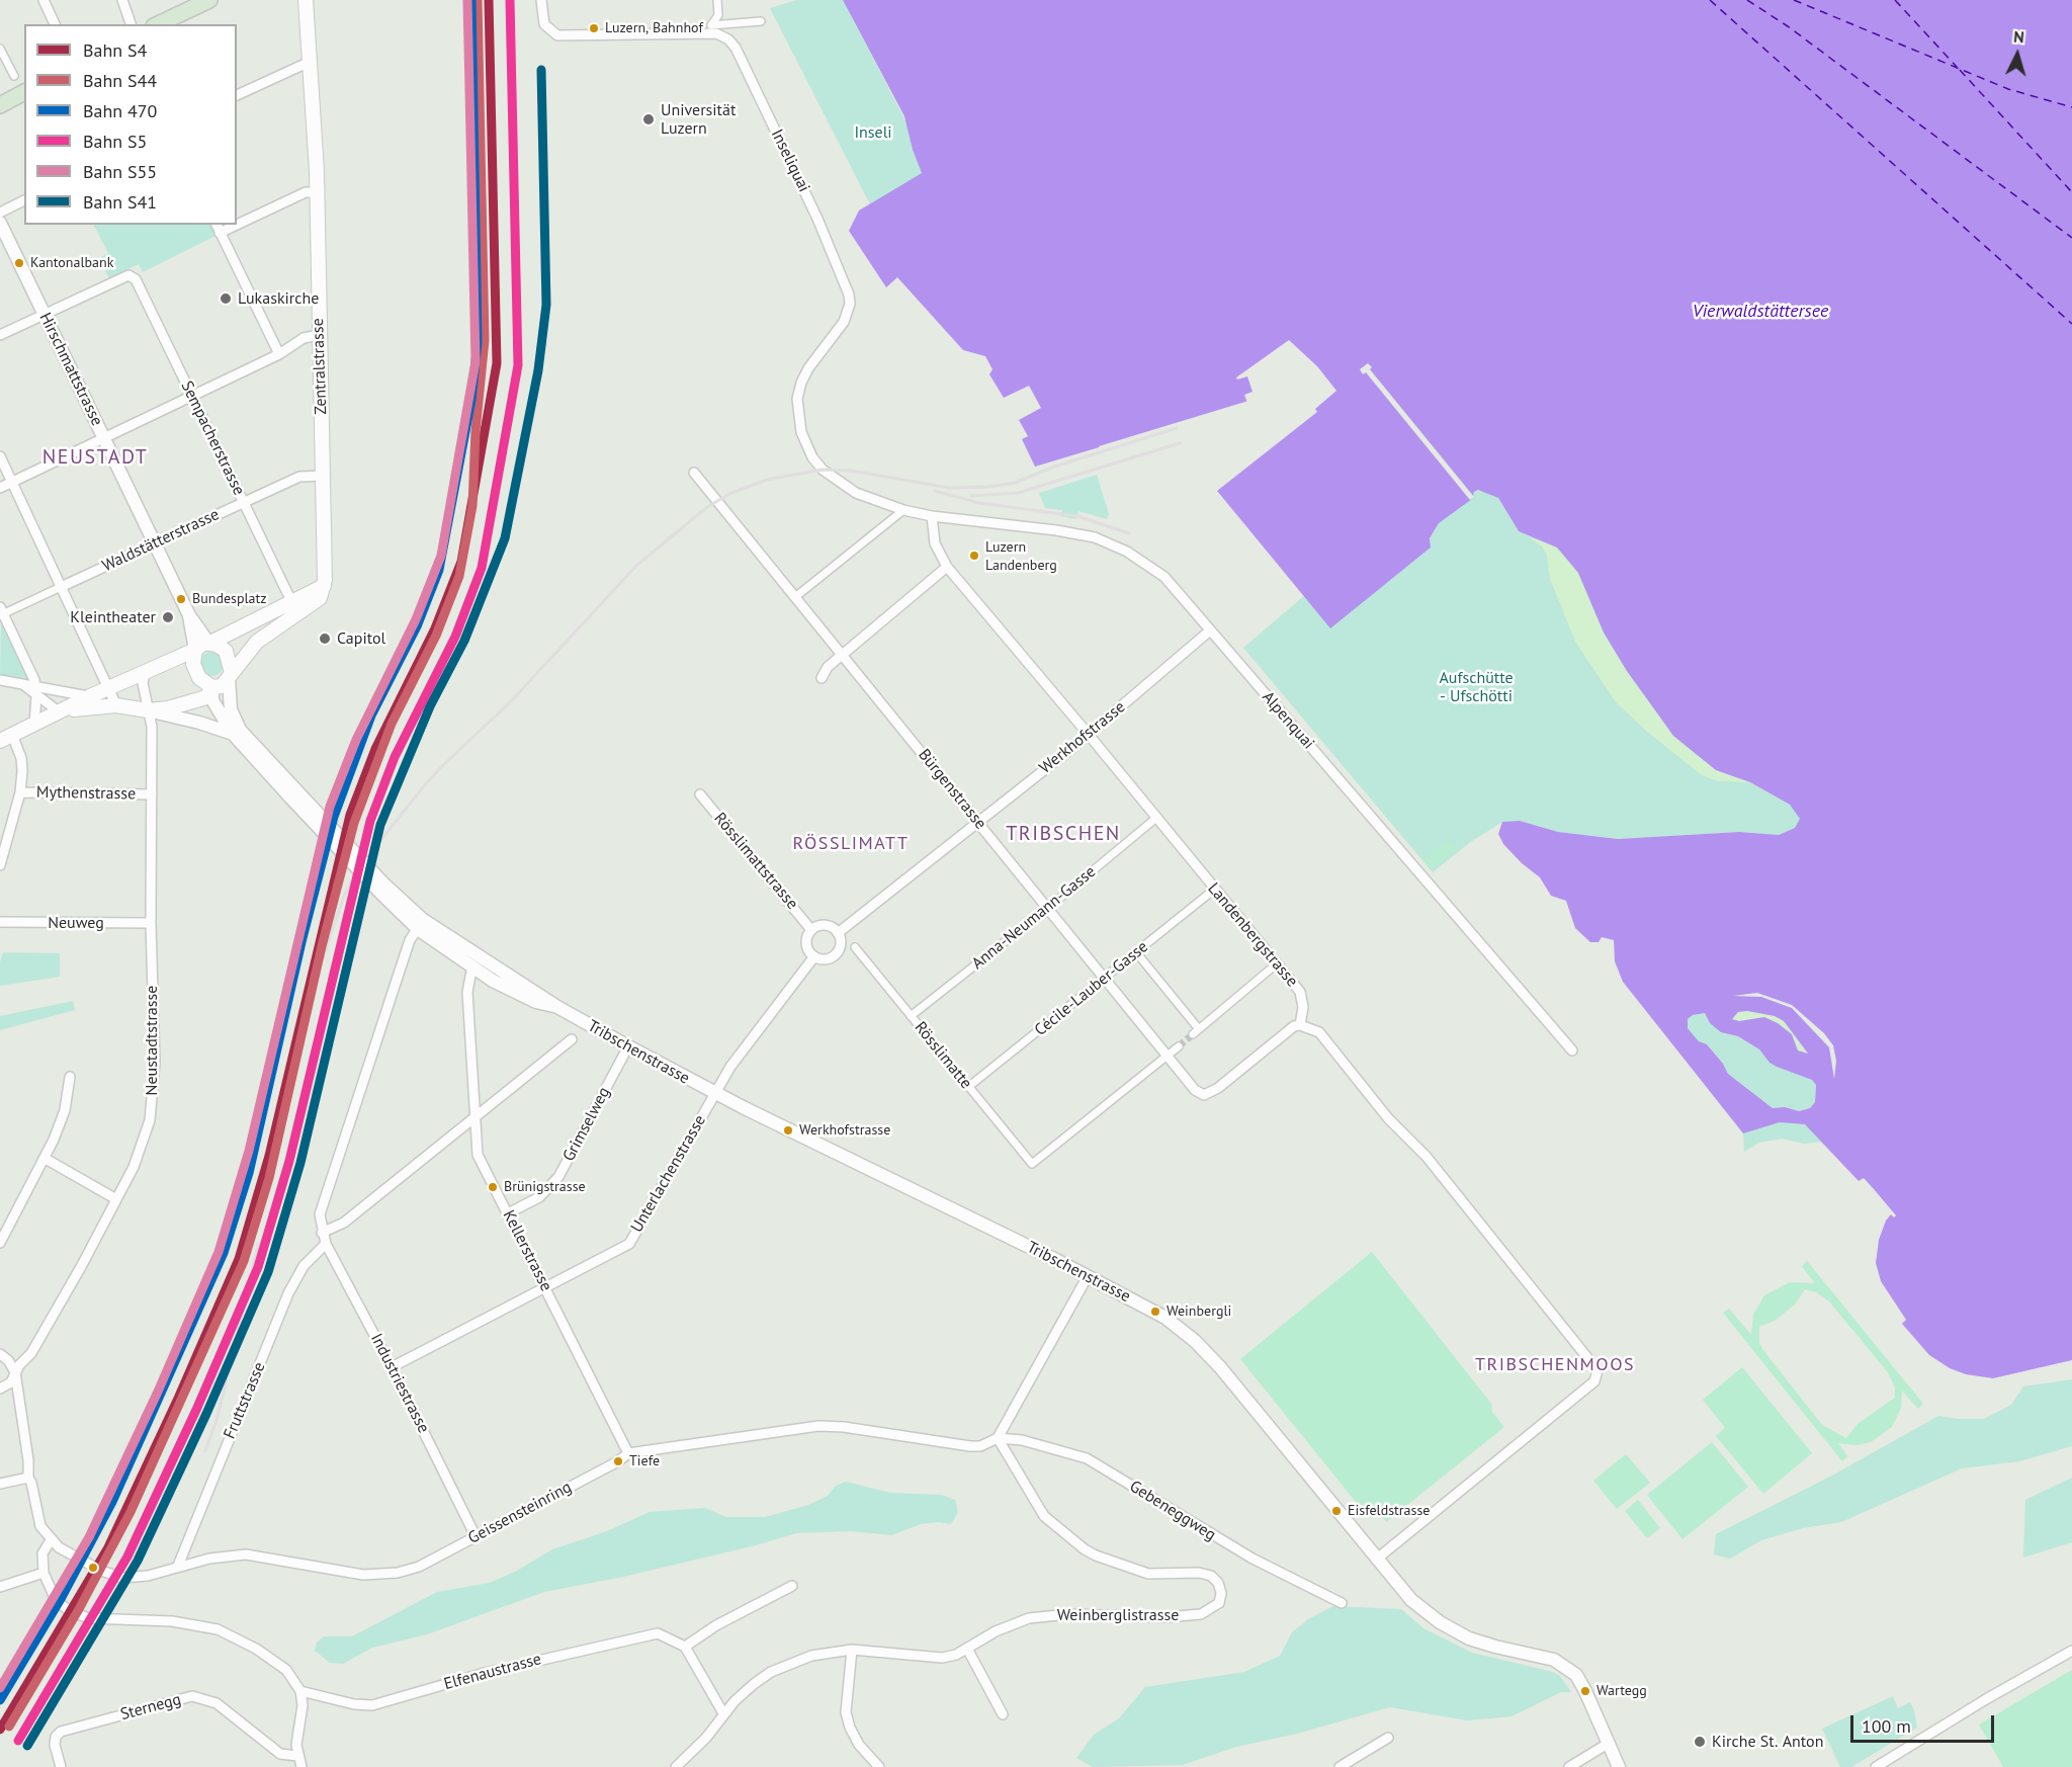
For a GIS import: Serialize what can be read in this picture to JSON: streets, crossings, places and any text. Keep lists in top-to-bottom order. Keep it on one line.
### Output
{"streets":{"main road":["Zentralstrasse"],"street":["Inseliquai","Hirschmattstrasse","Sempacherstrasse","Waldstätterstrasse","Alpenquai","Werkhofstrasse","Bürgenstrasse","Mythenstrasse","Rösslimattstrasse","Anna-Neumann-Gasse","Neuweg","Landenbergstrasse","Cécile-Lauber-Gasse","Neustadtstrasse","Tribschenstrasse","Rösslimatte","Grimselweg","Unterlachenstrasse","Kellerstrasse","Industriestrasse","Fruttstrasse","Gebeneggweg","Geissensteinring","Weinberglistrasse","Elfenaustrasse","Sternegg"]},"crossings":[["Inseliquai","Alpenquai"],["Zentralstrasse","Waldstätterstrasse"],["Hirschmattstrasse","Sempacherstrasse"],["Hirschmattstrasse","Waldstätterstrasse"],["Sempacherstrasse","Waldstätterstrasse"],["Alpenquai","Werkhofstrasse"],["Alpenquai","Landenbergstrasse"],["Werkhofstrasse","Bürgenstrasse"],["Werkhofstrasse","Rösslimattstrasse"],["Werkhofstrasse","Landenbergstrasse"],["Bürgenstrasse","Anna-Neumann-Gasse"],["Bürgenstrasse","Landenbergstrasse"],["Bürgenstrasse","Cécile-Lauber-Gasse"],["Bürgenstrasse","Rösslimatte"],["Mythenstrasse","Neustadtstrasse"],["Anna-Neumann-Gasse","Landenbergstrasse"],["Anna-Neumann-Gasse","Rösslimatte"],["Neuweg","Neustadtstrasse"],["Landenbergstrasse","Cécile-Lauber-Gasse"],["Cécile-Lauber-Gasse","Rösslimatte"],["Tribschenstrasse","Grimselweg"],["Tribschenstrasse","Unterlachenstrasse"],["Tribschenstrasse","Kellerstrasse"],["Grimselweg","Kellerstrasse"],["Unterlachenstrasse","Kellerstrasse"],["Unterlachenstrasse","Industriestrasse"],["Kellerstrasse","Geissensteinring"],["Industriestrasse","Fruttstrasse"],["Industriestrasse","Geissensteinring"],["Fruttstrasse","Geissensteinring"],["Gebeneggweg","Geissensteinring"],["Gebeneggweg","Weinberglistrasse"],["Geissensteinring","Weinberglistrasse"]],"districts":["NEUSTADT","TRIBSCHEN","RÖSSLIMATT","TRIBSCHENMOOS"],"water":["Vierwaldstättersee"],"parks":["Inseli","Aufschütte - Ufschötti"],"places":["Luzern, Bahnhof","Universität Luzern","Kantonalbank","Lukaskirche","Luzern Landenberg","Bundesplatz","Kleintheater","Capitol","Werkhofstrasse","Brünigstrasse","Weinbergli","Tiefe","Eisfeldstrasse","Wartegg","Kirche St. Anton"],"lines":["rail line S4","rail line S44","rail line 470","rail line S5","rail line S55","rail line S41"],"legend":["Bahn S4","Bahn S44","Bahn 470","Bahn S5","Bahn S55","Bahn S41"],"scale_bar":"100 m","north":"top"}
